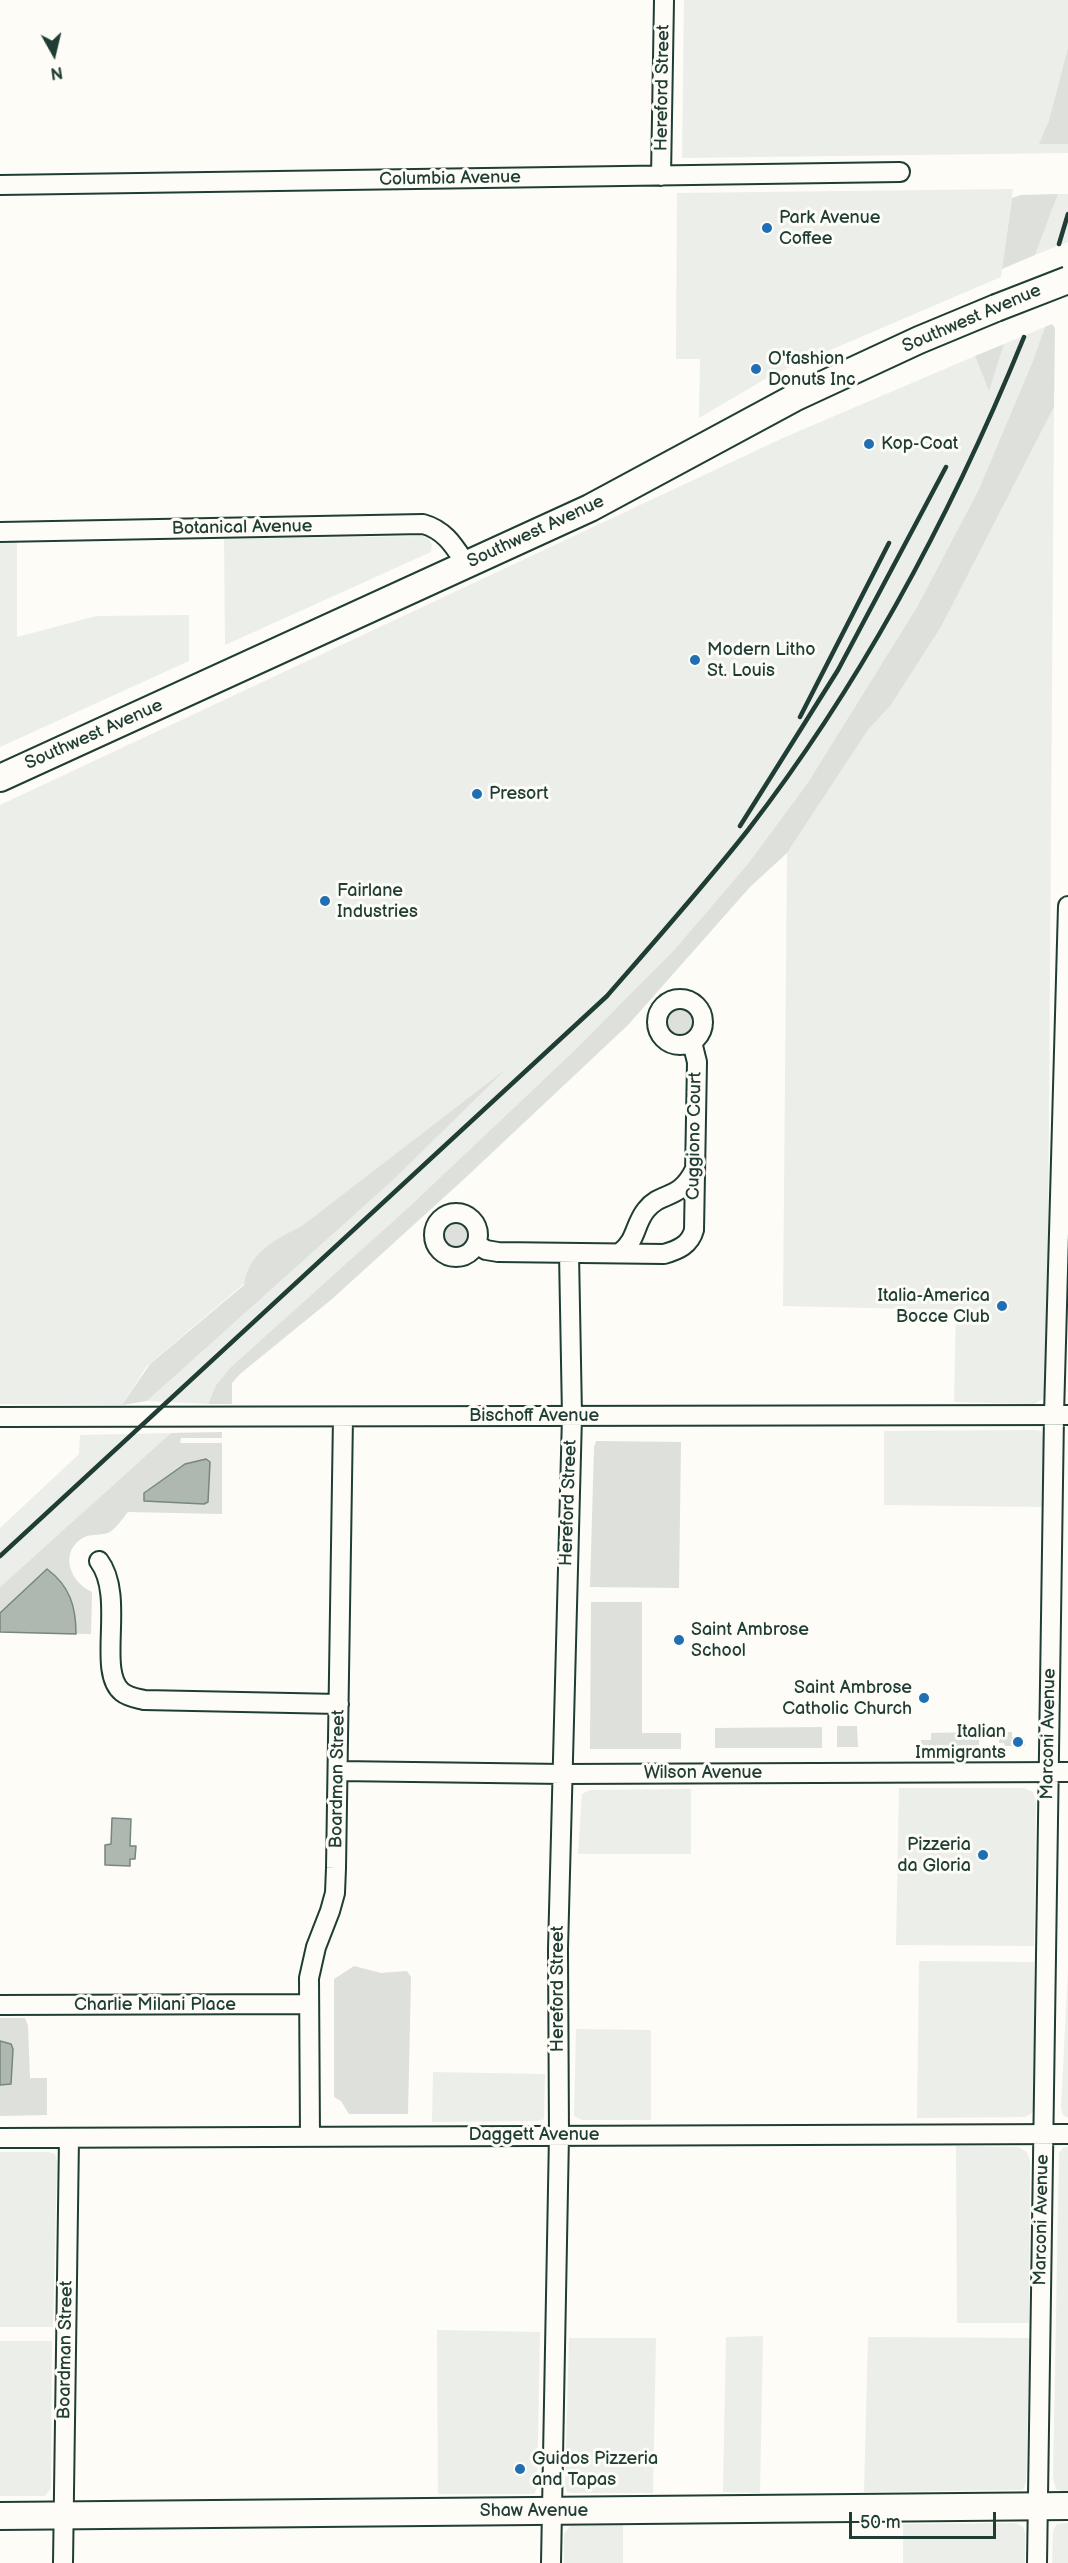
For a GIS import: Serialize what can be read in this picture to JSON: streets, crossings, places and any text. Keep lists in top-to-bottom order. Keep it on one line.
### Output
{"streets":{"street":["Hereford Street","Columbia Avenue","Southwest Avenue","Botanical Avenue","Cuggiono Court","Bischoff Avenue","Marconi Avenue","Wilson Avenue","Boardman Street","Charlie Milani Place","Daggett Avenue","Shaw Avenue"]},"crossings":[["Hereford Street","Columbia Avenue"],["Hereford Street","Bischoff Avenue"],["Hereford Street","Wilson Avenue"],["Hereford Street","Daggett Avenue"],["Hereford Street","Shaw Avenue"],["Southwest Avenue","Botanical Avenue"],["Bischoff Avenue","Marconi Avenue"],["Bischoff Avenue","Boardman Street"],["Marconi Avenue","Wilson Avenue"],["Marconi Avenue","Daggett Avenue"],["Marconi Avenue","Shaw Avenue"],["Wilson Avenue","Boardman Street"],["Boardman Street","Charlie Milani Place"],["Boardman Street","Daggett Avenue"],["Boardman Street","Shaw Avenue"]],"places":["Park Avenue Coffee","O'fashion Donuts Inc","Kop-Coat","Modern Litho St. Louis","Presort","Fairlane Industries","Italia-America Bocce Club","Saint Ambrose School","Saint Ambrose Catholic Church","Italian Immigrants","Pizzeria da Gloria","Guidos Pizzeria and Tapas"],"scale_bar":"50 m","north":"bottom"}
